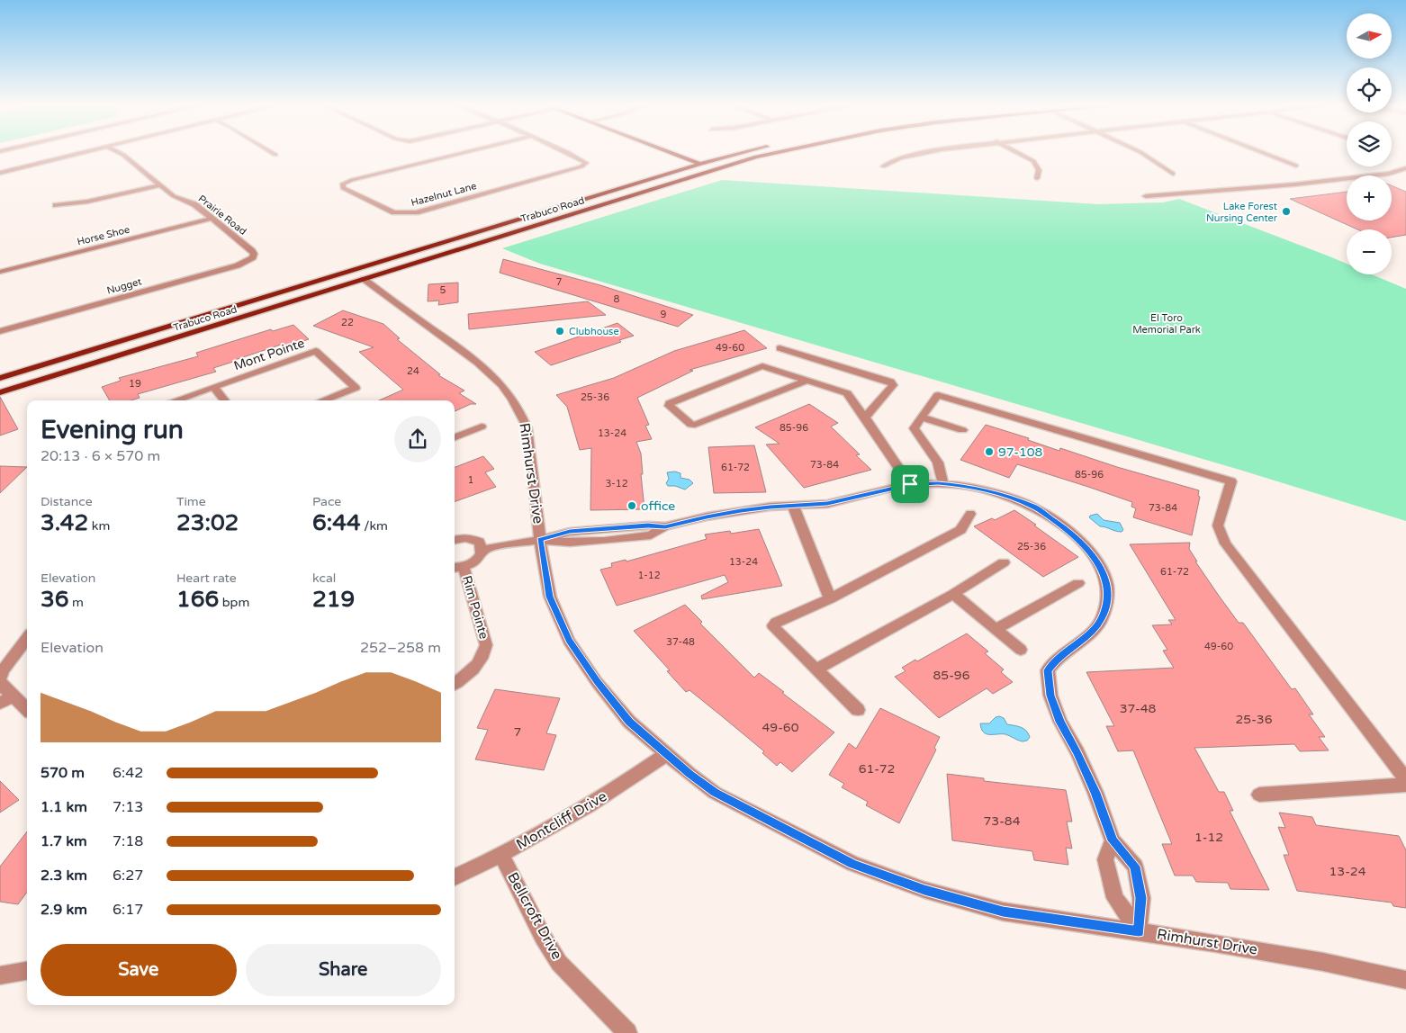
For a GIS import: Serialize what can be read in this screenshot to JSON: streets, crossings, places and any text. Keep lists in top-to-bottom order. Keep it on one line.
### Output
{"streets":{"main road":["Trabuco Road"],"street":["Hazelnut Lane","Prairie Road","Horse Shoe","Nugget","Mont Pointe","Rimhurst Drive","Rim Pointe","Montcliff Drive","Bellcroft Drive"]},"crossings":[["Trabuco Road","Rimhurst Drive"],["Prairie Road","Horse Shoe"],["Prairie Road","Nugget"],["Rimhurst Drive","Rim Pointe"],["Rimhurst Drive","Montcliff Drive"],["Montcliff Drive","Bellcroft Drive"]],"parks":["El Toro Memorial Park"],"places":["Lake Forest Nursing Center","Clubhouse","97-108","office"],"house_numbers":["7","5","8","9","22","49-60","24","19","25-36","85-96","13-24","73-84","61-72","85-96","1","3-12","73-84","25-36","13-24","61-72","1-12","37-48","49-60","85-96","37-48","25-36","49-60","7","61-72","73-84","1-12","13-24"],"north":"right","page":{"map_buttons":["+","−"],"heading":["Evening run","20:13 · 6 × 570 m"],"stats":[["Distance","3.42 km"],["Time","23:02"],["Pace","6:44 /km"],["Elevation","36 m"],["Heart rate","166 bpm"],["kcal","219"]],"chart":["Elevation","252–258 m"],"list":[{"name":"570 m","note":"6:42"},{"name":"1.1 km","note":"7:13"},{"name":"1.7 km","note":"7:18"},{"name":"2.3 km","note":"6:27"},{"name":"2.9 km","note":"6:17"}],"buttons":["Save","Share"]}}
